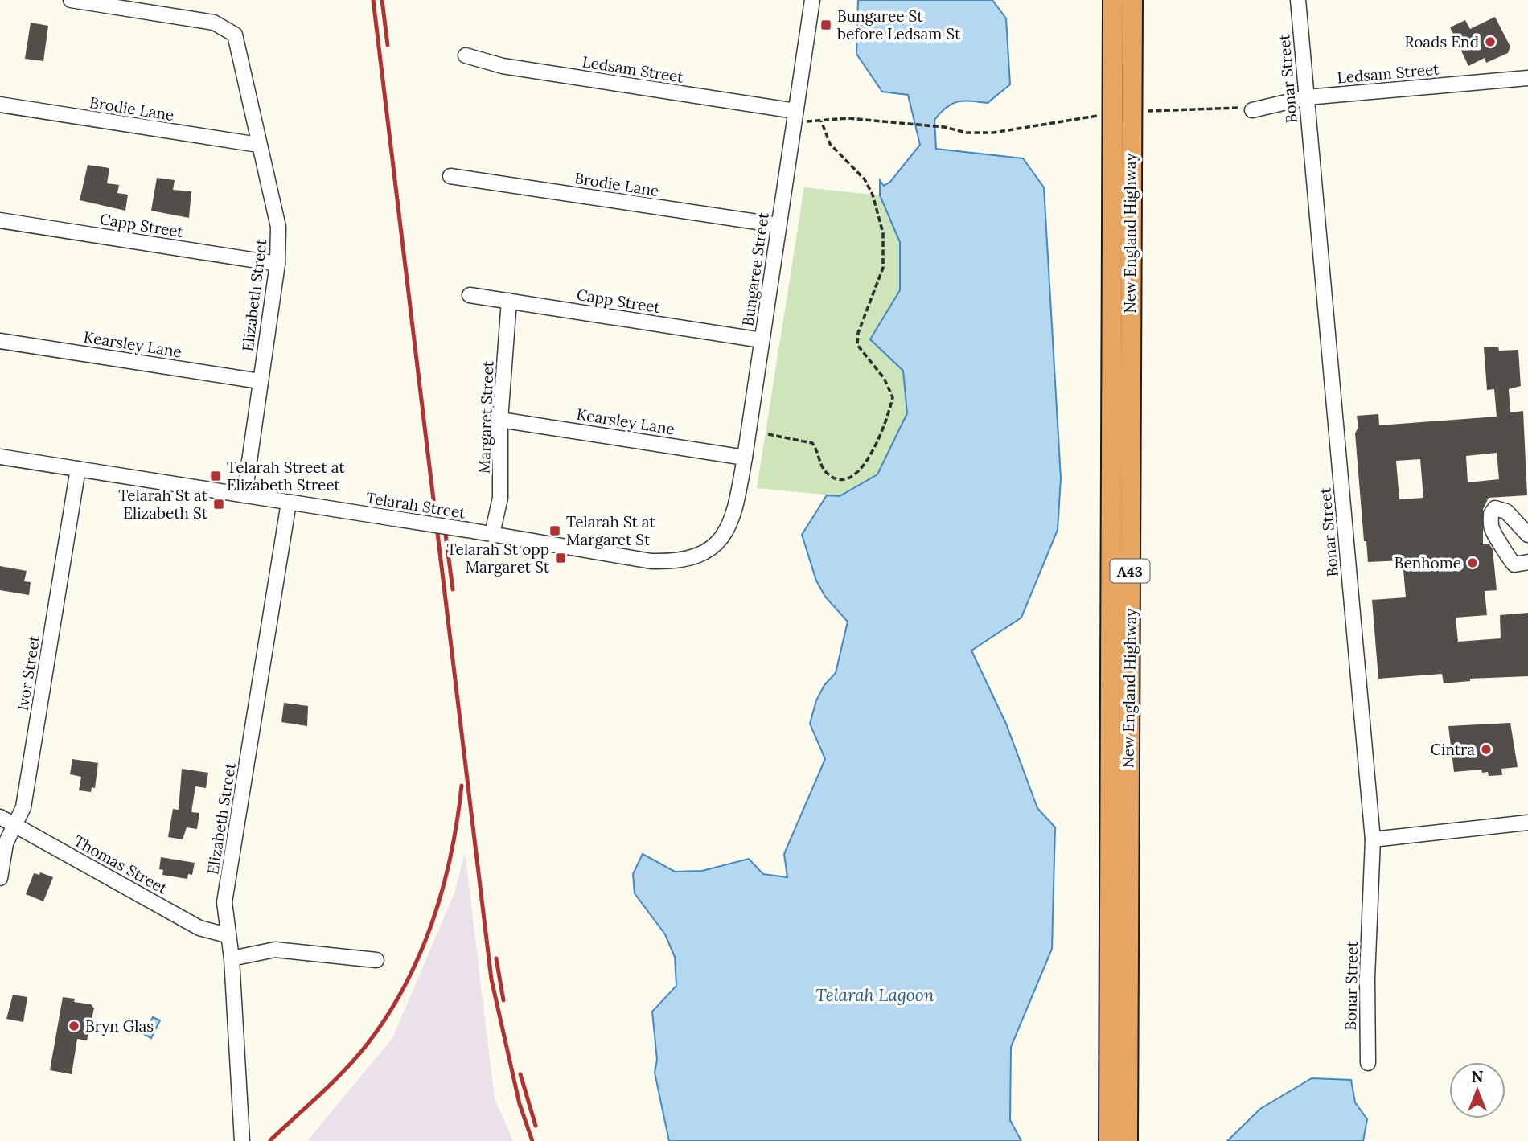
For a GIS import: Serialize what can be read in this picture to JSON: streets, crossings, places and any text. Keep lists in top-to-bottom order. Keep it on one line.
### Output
{"streets":{"highway":["New England Highway","A43"],"street":["Ledsam Street","Bonar Street","Brodie Lane","Capp Street","Bungaree Street","Elizabeth Street","Kearsley Lane","Margaret Street","Telarah Street","Ivor Street","Thomas Street"]},"crossings":[["Ledsam Street","Bonar Street"],["Ledsam Street","Bungaree Street"],["Brodie Lane","Bungaree Street"],["Brodie Lane","Elizabeth Street"],["Capp Street","Bungaree Street"],["Capp Street","Elizabeth Street"],["Capp Street","Margaret Street"],["Bungaree Street","Kearsley Lane"],["Bungaree Street","Telarah Street"],["Elizabeth Street","Kearsley Lane"],["Elizabeth Street","Telarah Street"],["Elizabeth Street","Thomas Street"],["Kearsley Lane","Margaret Street"],["Margaret Street","Telarah Street"],["Telarah Street","Ivor Street"],["Ivor Street","Thomas Street"]],"water":["Telarah Lagoon"],"places":{"transit":["Bungaree St before Ledsam St","Telarah Street at Elizabeth Street","Telarah St at Elizabeth St","Telarah St at Margaret St","Telarah St opp Margaret St"],"other":["Roads End","Benhome","Cintra","Bryn Glas"]},"north":"top"}
